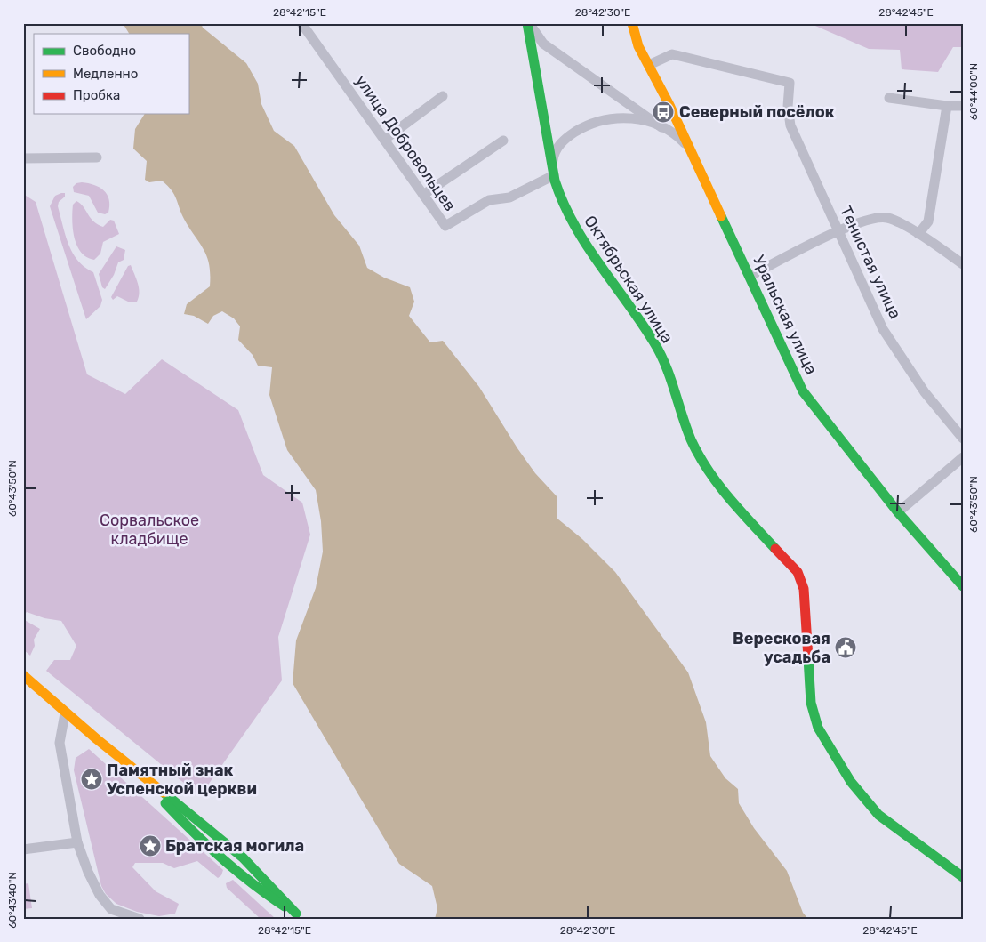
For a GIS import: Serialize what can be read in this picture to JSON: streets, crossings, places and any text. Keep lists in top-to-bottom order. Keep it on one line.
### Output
{"streets":{"street":["улица Добровольцев","Тенистая улица","Октябрьская улица","Уральская улица"]},"crossings":[["улица Добровольцев","Октябрьская улица"],["Тенистая улица","Уральская улица"]],"parks":["Сорвальское кладбище"],"places":{"bus stop":["Северный посёлок"],"public building":["Вересковая усадьба"],"place":["Памятный знак Успенской церкви","Братская могила"]},"legend":["Свободно","Медленно","Пробка"],"coordinates":["28°42'15\"E","28°42'30\"E","28°42'45\"E","60°44'00\"N","60°43'50\"N","60°43'40\"N"]}
